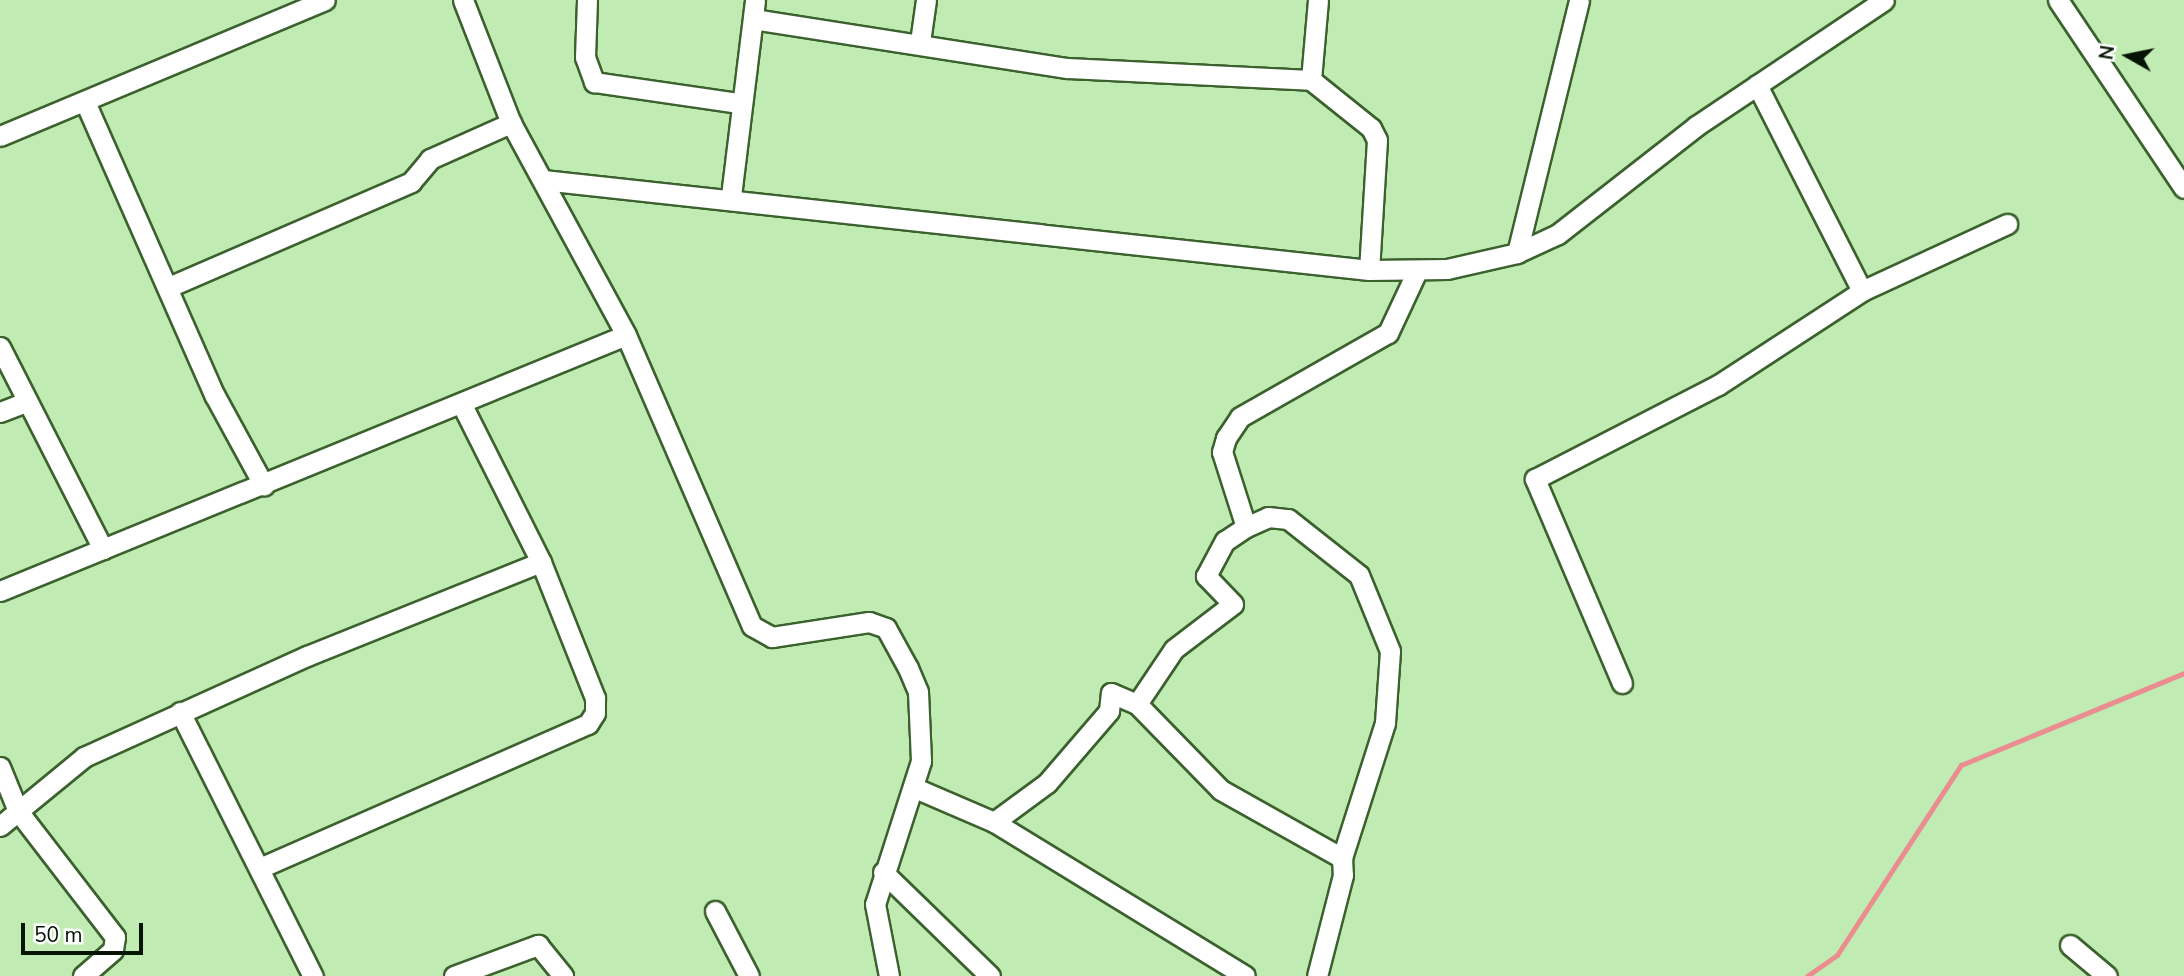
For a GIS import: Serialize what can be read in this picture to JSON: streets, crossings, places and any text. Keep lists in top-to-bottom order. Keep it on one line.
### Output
{"scale_bar":"50 m","north":"left"}
